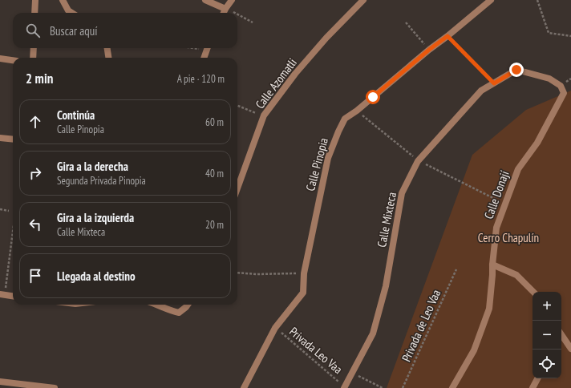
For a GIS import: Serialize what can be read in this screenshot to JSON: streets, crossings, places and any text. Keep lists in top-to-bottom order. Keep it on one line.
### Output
{"streets":{"street":["Calle Azomatli","Calle Pinopia","Calle Donají","Calle Mixteca"],"path":["Privada de Leo Vaa","Privada Leo Vaa"]},"crossings":[["Calle Pinopia","Privada Leo Vaa"],["Calle Donají","Calle Mixteca"],["Calle Mixteca","Privada Leo Vaa"]],"parks":["Cerro Chapulín"],"page":{"search":"Buscar aquí","heading":["2 min","A pie · 120 m"],"list":[["Continúa","Calle Pinopia","60 m"],["Gira a la derecha","Segunda Privada Pinopia","40 m"],["Gira a la izquierda","Calle Mixteca","20 m"],"Llegada al destino"],"map_buttons":["+","−"]}}
